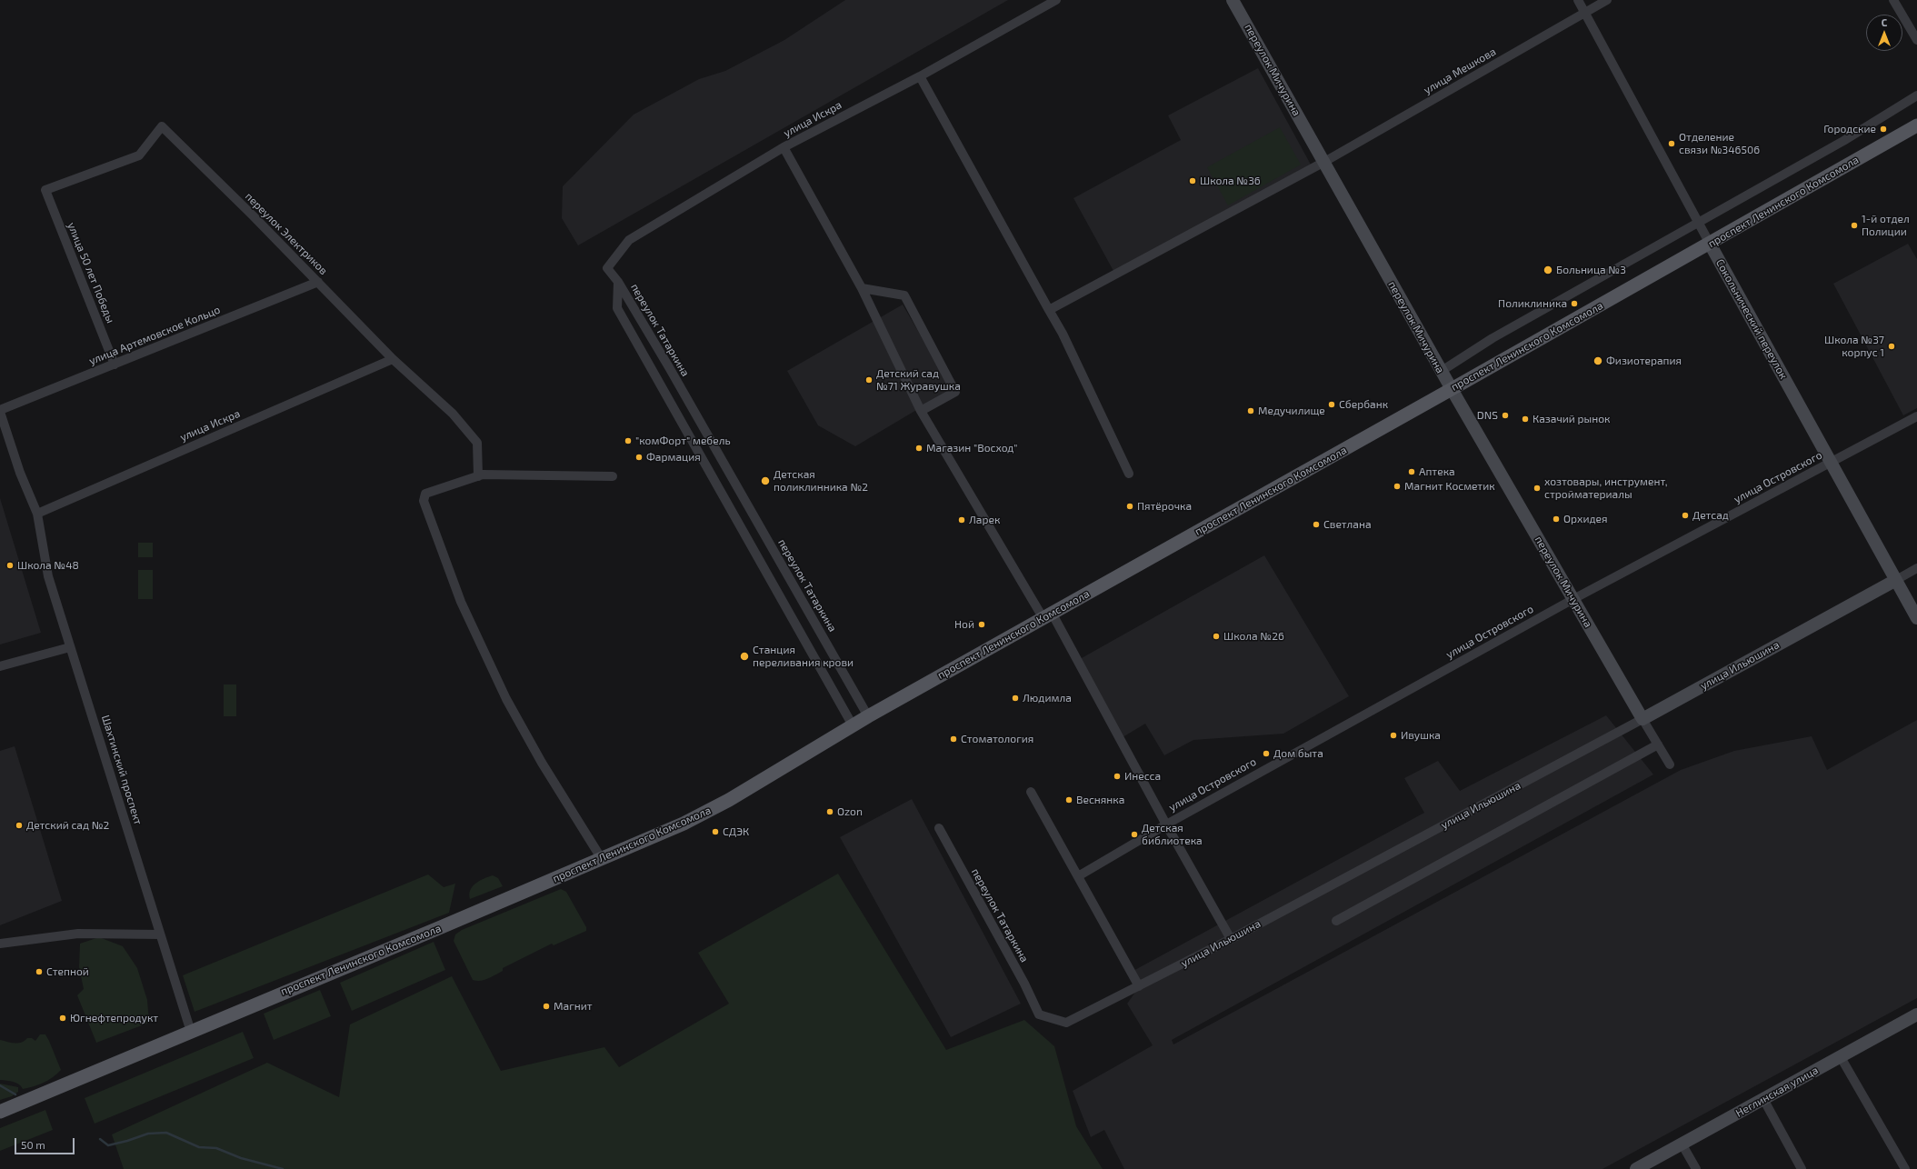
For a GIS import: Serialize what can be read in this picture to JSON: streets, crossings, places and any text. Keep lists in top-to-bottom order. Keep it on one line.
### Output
{"streets":{"main road":["проспект Ленинского Комсомола"],"street":["переулок Мичурина","улица Мешкова","улица Искра","переулок Электриков","улица 50 лет Победы","Сокольнический переулок","переулок Татаркина","улица Артемовское Кольцо","улица Островского","улица Ильюшина","Шахтинский проспект","Неглинская улица"]},"crossings":[["переулок Мичурина","улица Мешкова"],["переулок Мичурина","проспект Ленинского Комсомола"],["переулок Мичурина","улица Островского"],["переулок Мичурина","улица Ильюшина"],["улица Мешкова","Сокольнический переулок"],["улица Искра","переулок Электриков"],["улица Искра","переулок Татаркина"],["улица Искра","Шахтинский проспект"],["проспект Ленинского Комсомола","Сокольнический переулок"],["проспект Ленинского Комсомола","переулок Татаркина"],["проспект Ленинского Комсомола","Шахтинский проспект"],["переулок Электриков","улица 50 лет Победы"],["переулок Электриков","улица Артемовское Кольцо"],["улица 50 лет Победы","улица Артемовское Кольцо"],["Сокольнический переулок","улица Островского"],["Сокольнический переулок","улица Ильюшина"],["переулок Татаркина","улица Ильюшина"],["улица Артемовское Кольцо","Шахтинский проспект"]],"places":["Городские","Отделение связи №346506","Школа №36","1-й отдел Полиции","Больница №3","Поликлиника","Школа №37 корпус 1","Физиотерапия","Детский сад №71 Журавушка","Сбербанк","Медучилище","DNS","Казачий рынок","\"комФорт\" мебель","Магазин \"Восход\"","Фармация","Аптека","Детская поликлинника №2","Магнит Косметик","хозтовары, инструмент, стройматериалы","Пятёрочка","Детсад","Орхидея","Ларек","Светлана","Школа №48","Ной","Школа №26","Станция переливания крови","Людимла","Ивушка","Стоматология","Дом быта","Инесса","Веснянка","Ozon","Детский сад №2","СДЭК","Детская библиотека","Степной","Магнит","Югнефтепродукт"],"scale_bar":"50 m","north":"top"}
